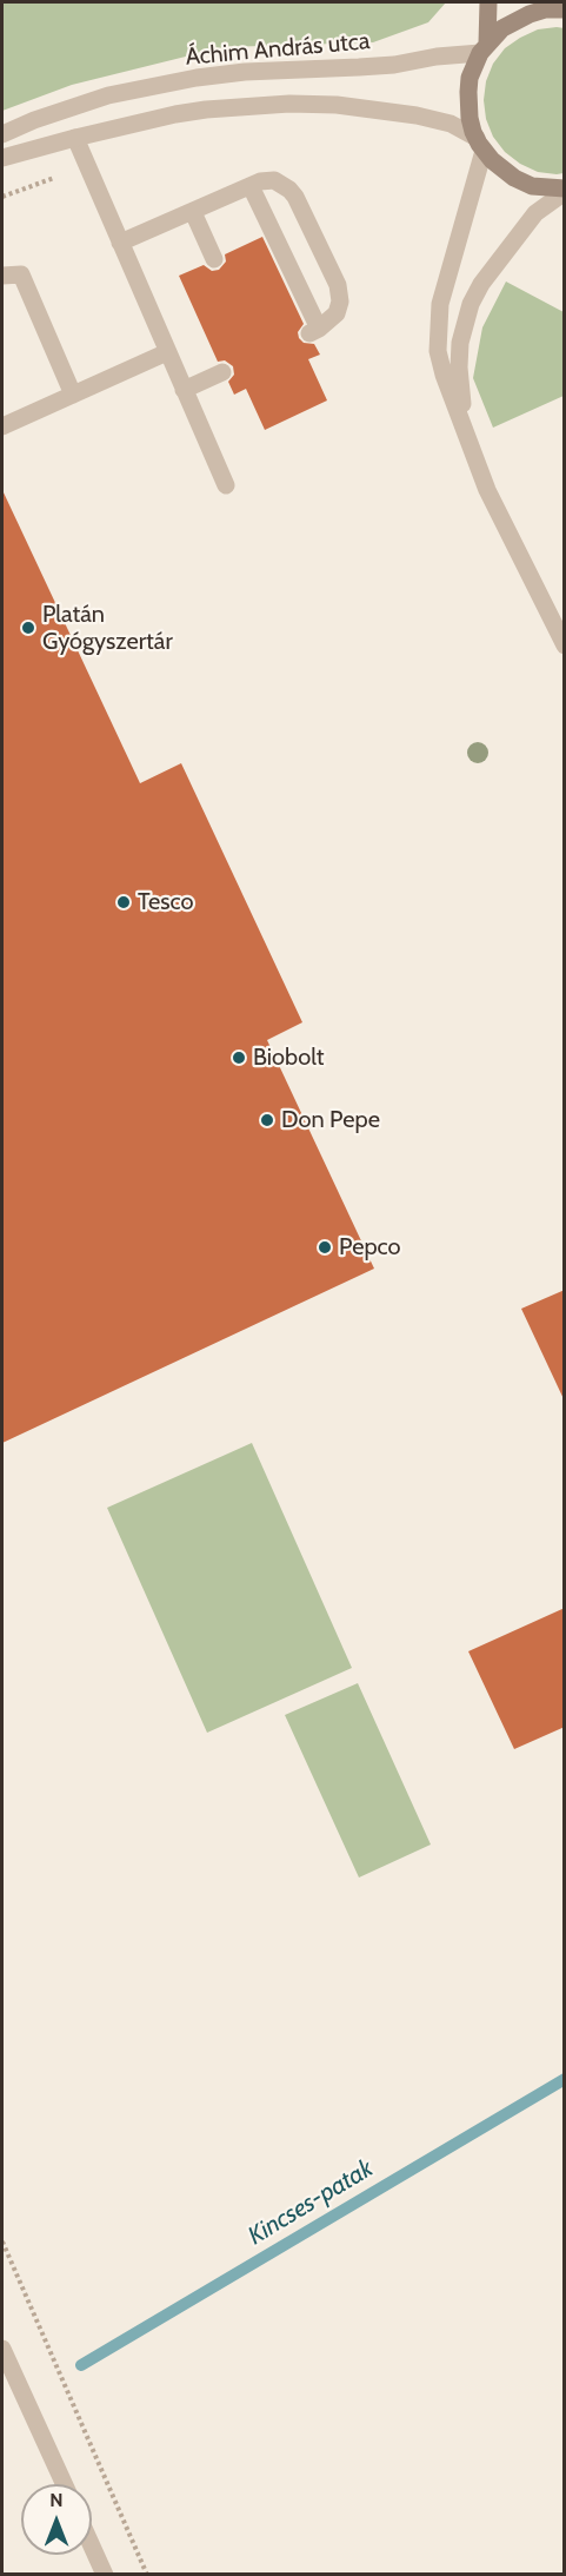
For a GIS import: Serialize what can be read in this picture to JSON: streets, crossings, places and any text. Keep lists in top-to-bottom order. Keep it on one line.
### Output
{"streets":{"street":["Áchim András utca"]},"water":["Kincses-patak"],"places":["Platán Gyógyszertár","Tesco","Biobolt","Don Pepe","Pepco"],"north":"top"}
